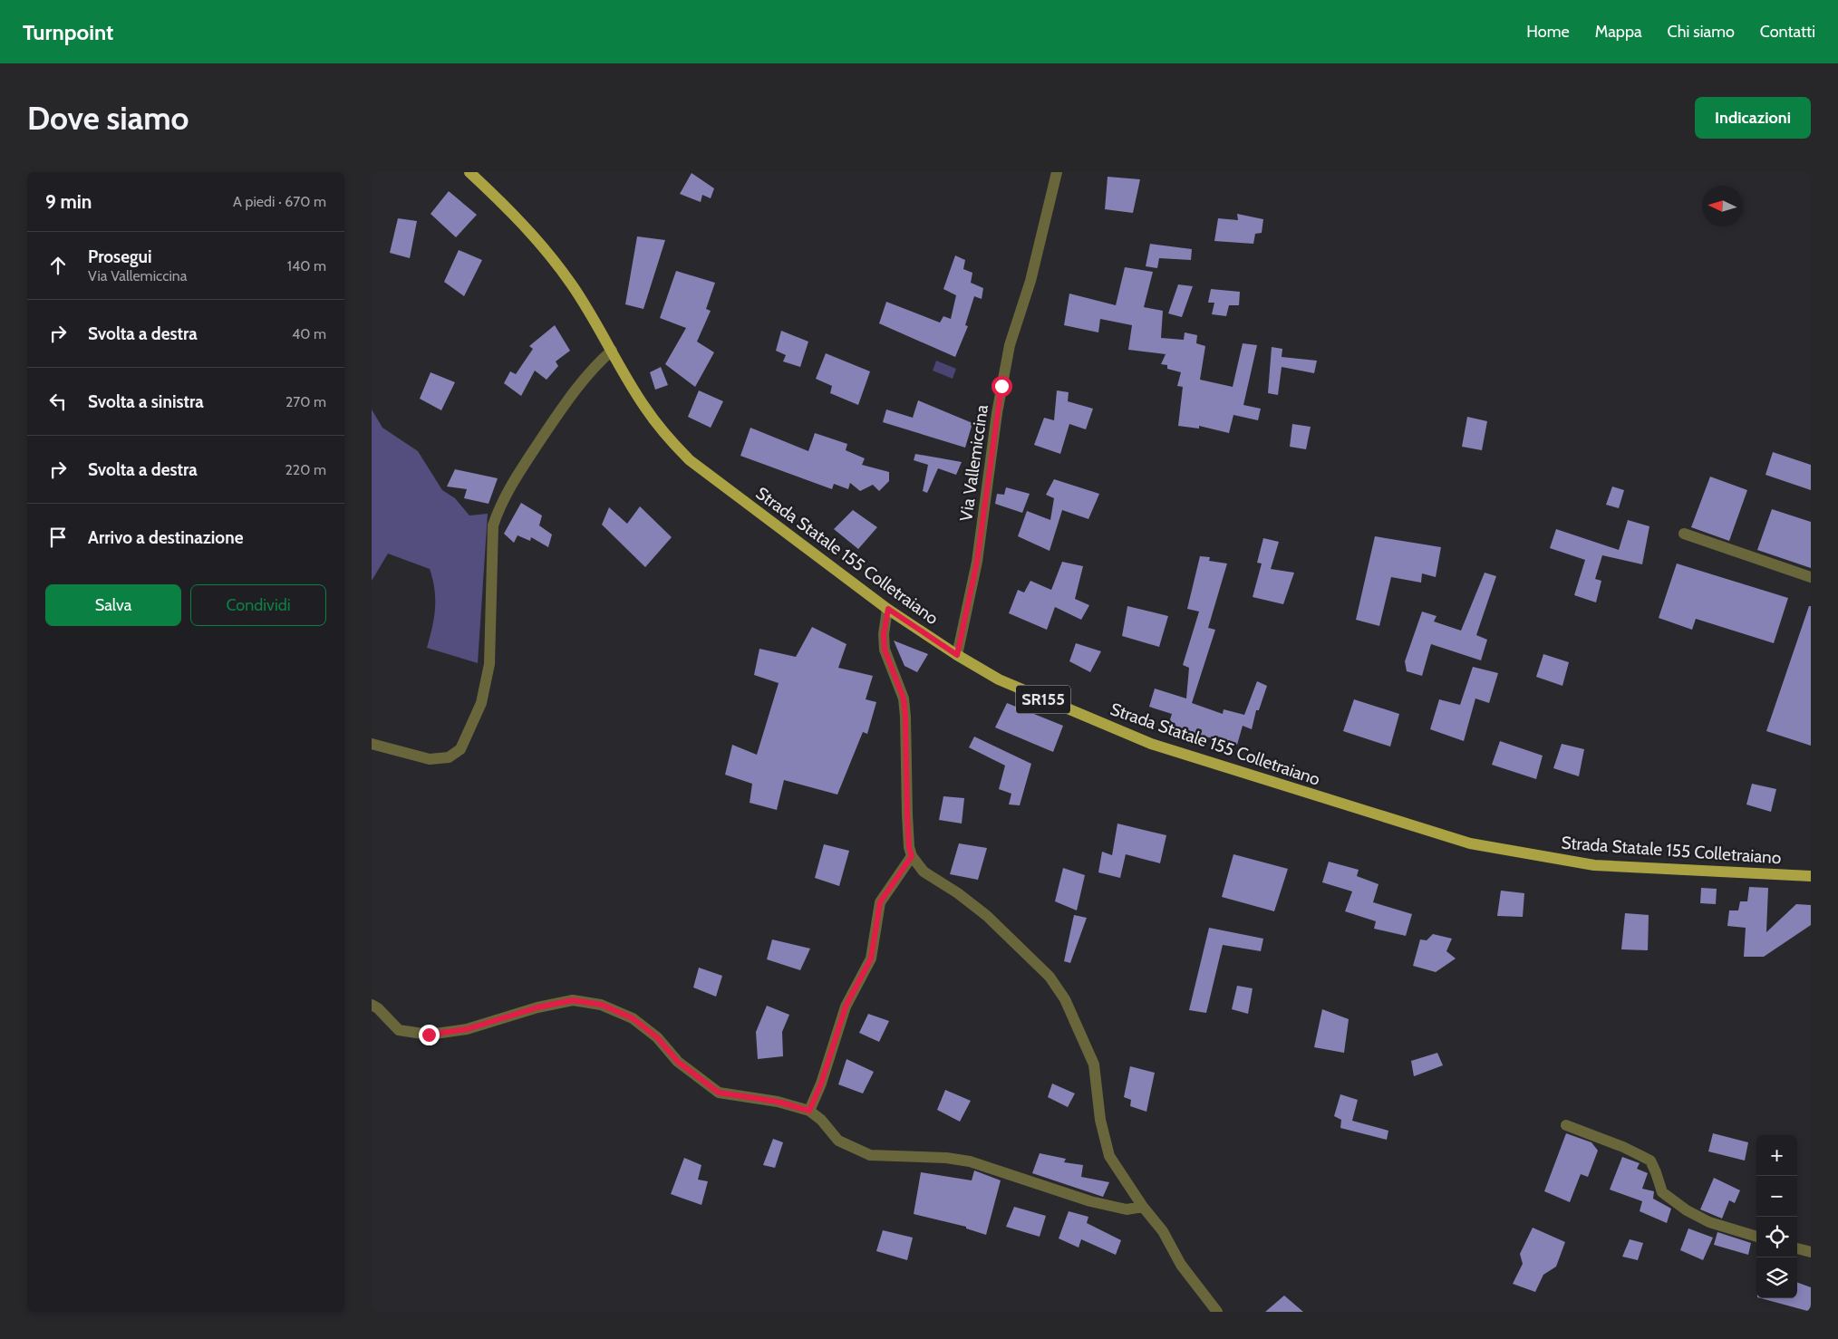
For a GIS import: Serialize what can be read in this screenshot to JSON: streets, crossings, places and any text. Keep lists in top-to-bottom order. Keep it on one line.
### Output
{"streets":{"main road":["Strada Statale 155 Colletraiano","SR155"],"street":["Via Vallemiccina"]},"crossings":[["Via Vallemiccina","Strada Statale 155 Colletraiano"]],"north":"left","page":{"header":"Turnpoint","nav":["Home","Mappa","Chi siamo","Contatti"],"buttons":["Indicazioni",["Salva","Condividi"]],"title":"Dove siamo","heading":["9 min","A piedi · 670 m"],"list":[["Prosegui","Via Vallemiccina","140 m"],["Svolta a destra","40 m"],["Svolta a sinistra","270 m"],["Svolta a destra","220 m"],"Arrivo a destinazione"],"map_buttons":["+","−"]}}
